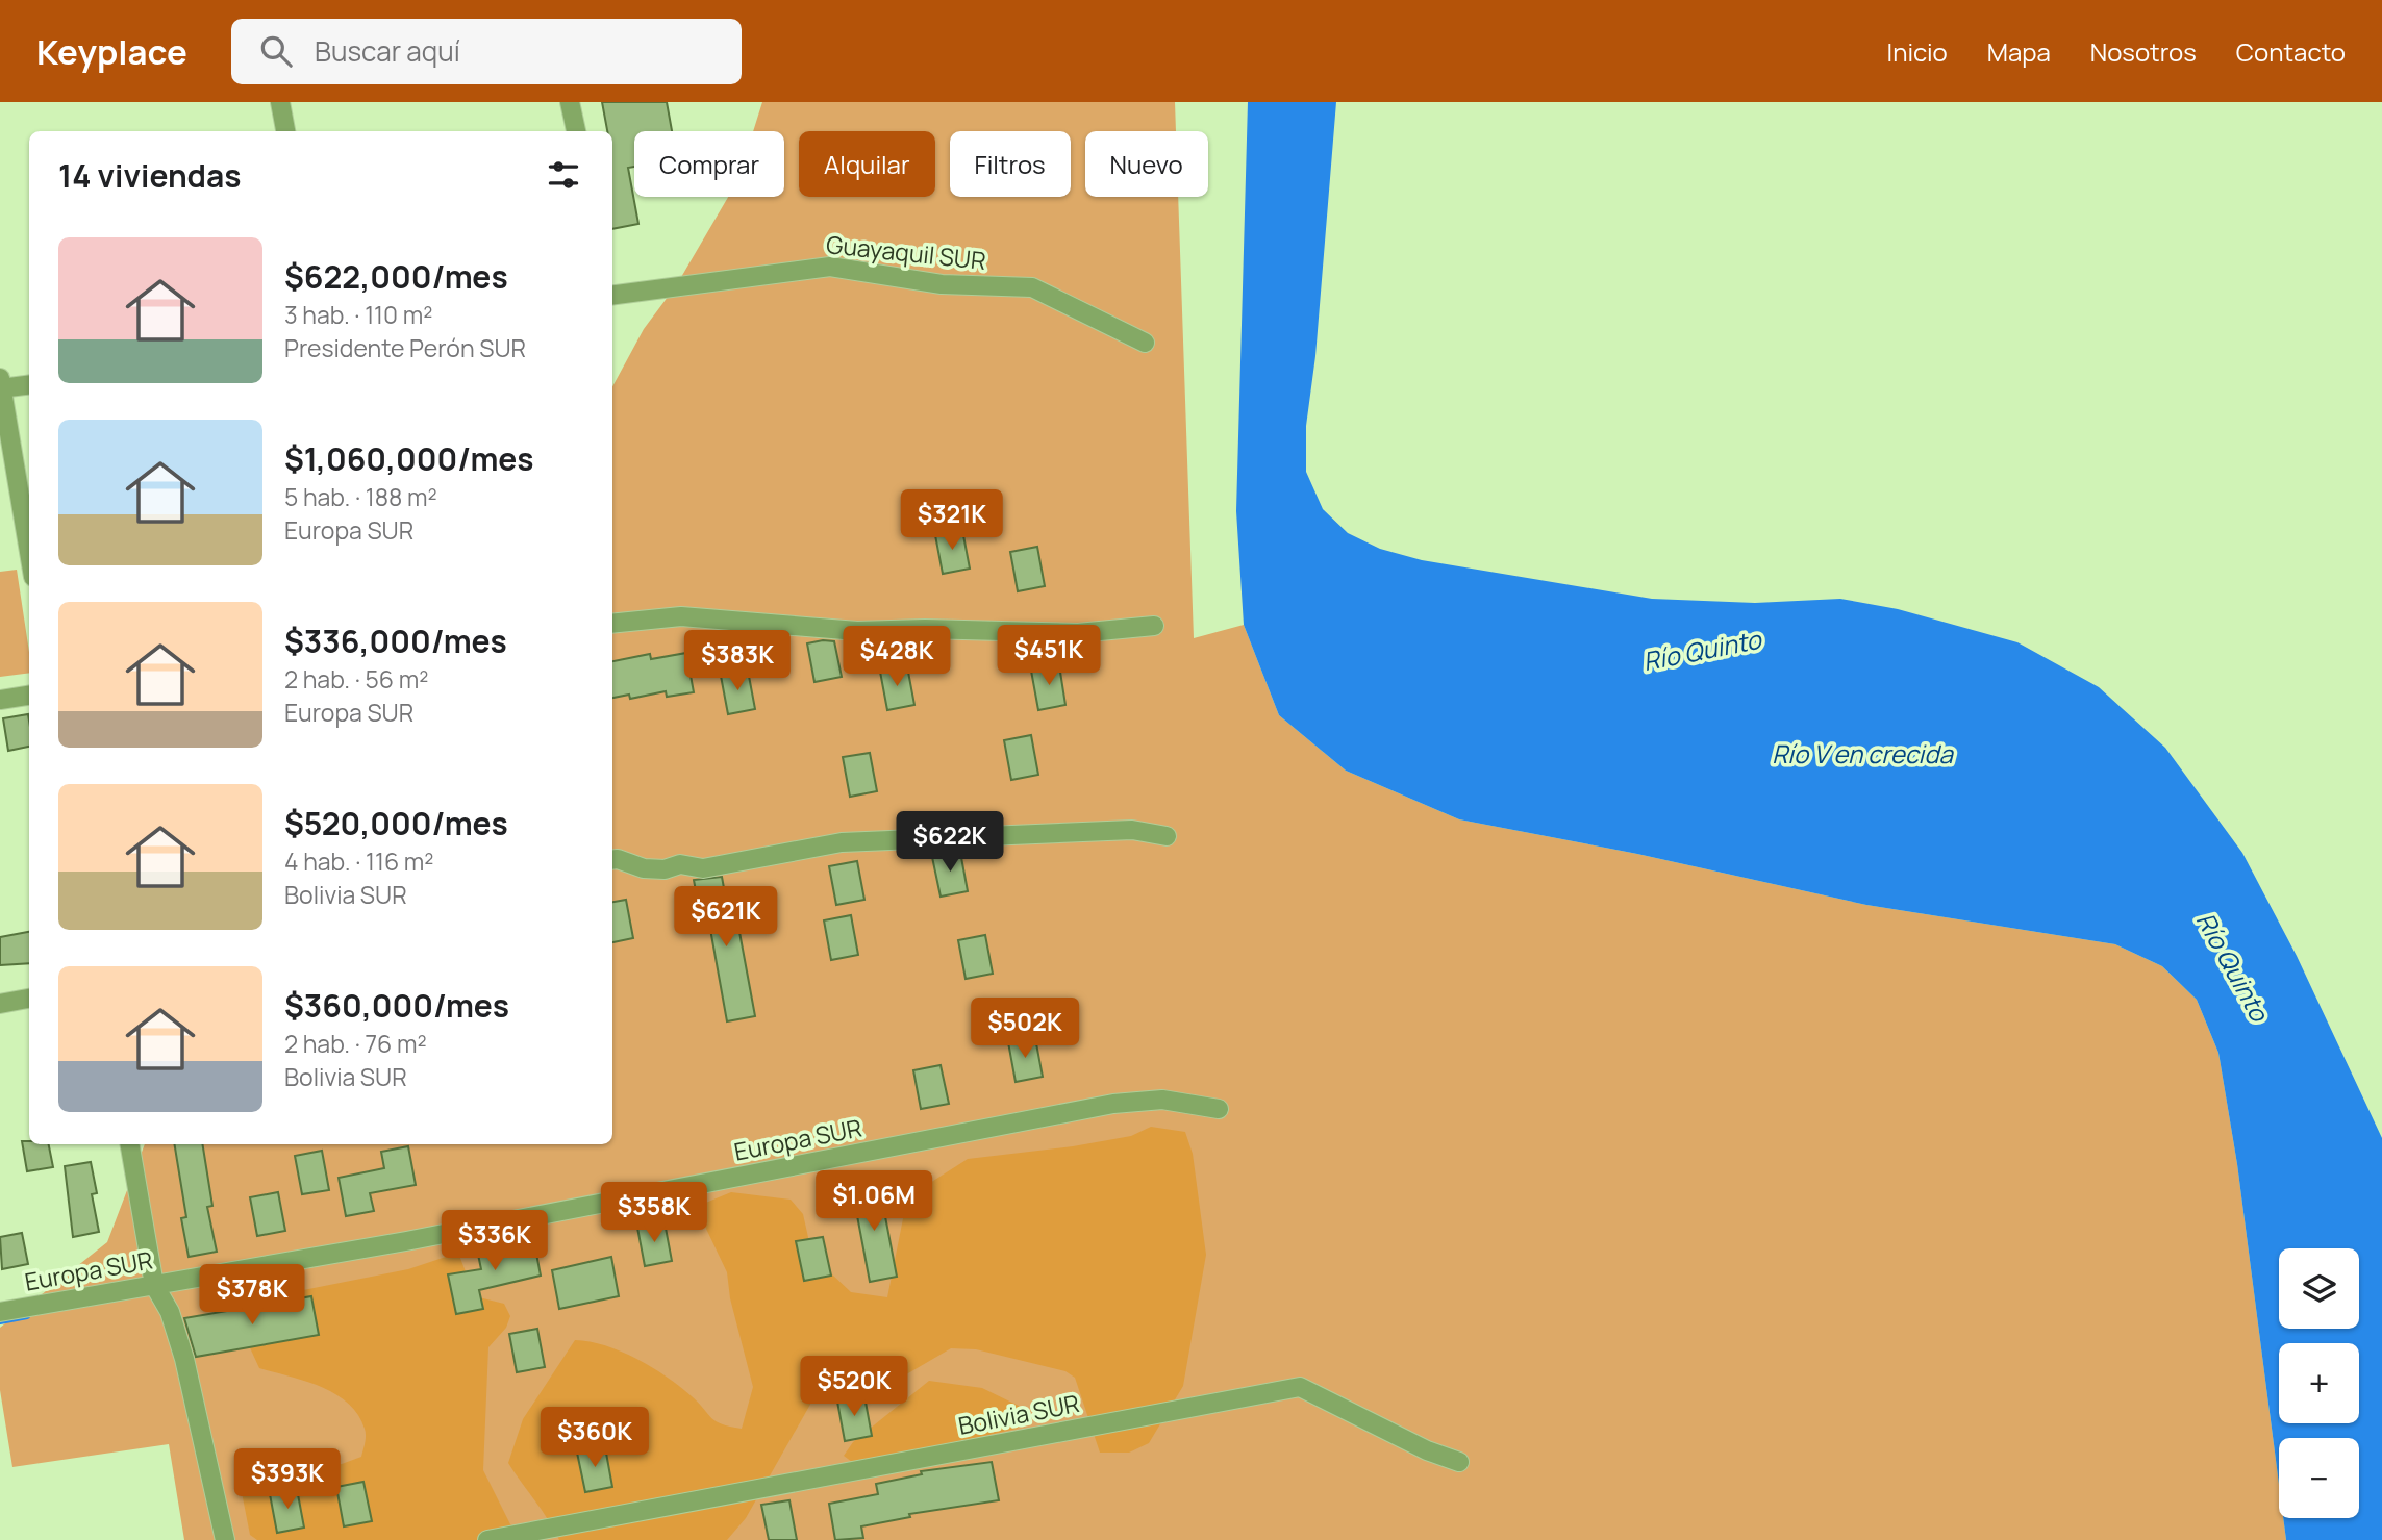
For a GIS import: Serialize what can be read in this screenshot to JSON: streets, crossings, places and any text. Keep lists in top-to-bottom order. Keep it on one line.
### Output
{"streets":{"street":["Guayaquil SUR","Europa SUR","Bolivia SUR"]},"water":["Río Quinto","Río V en crecida"],"page":{"header":"Keyplace","search":"Buscar aquí","nav":["Inicio","Mapa","Nosotros","Contacto"],"chip":["Comprar","Alquilar","Filtros","Nuevo"],"heading":"14 viviendas","list":[{"name":"$622,000/mes","note":"3 hab. · 110 m² · Presidente Perón SUR"},{"name":"$1,060,000/mes","note":"5 hab. · 188 m² · Europa SUR"},{"name":"$336,000/mes","note":"2 hab. · 56 m² · Europa SUR"},{"name":"$520,000/mes","note":"4 hab. · 116 m² · Bolivia SUR"},{"name":"$360,000/mes","note":"2 hab. · 76 m² · Bolivia SUR"}],"price":["$321K","$451K","$428K","$383K","$622K","$621K","$502K","$1.06M","$358K","$336K","$378K","$520K","$360K","$393K"],"map_buttons":["+","−"]}}
